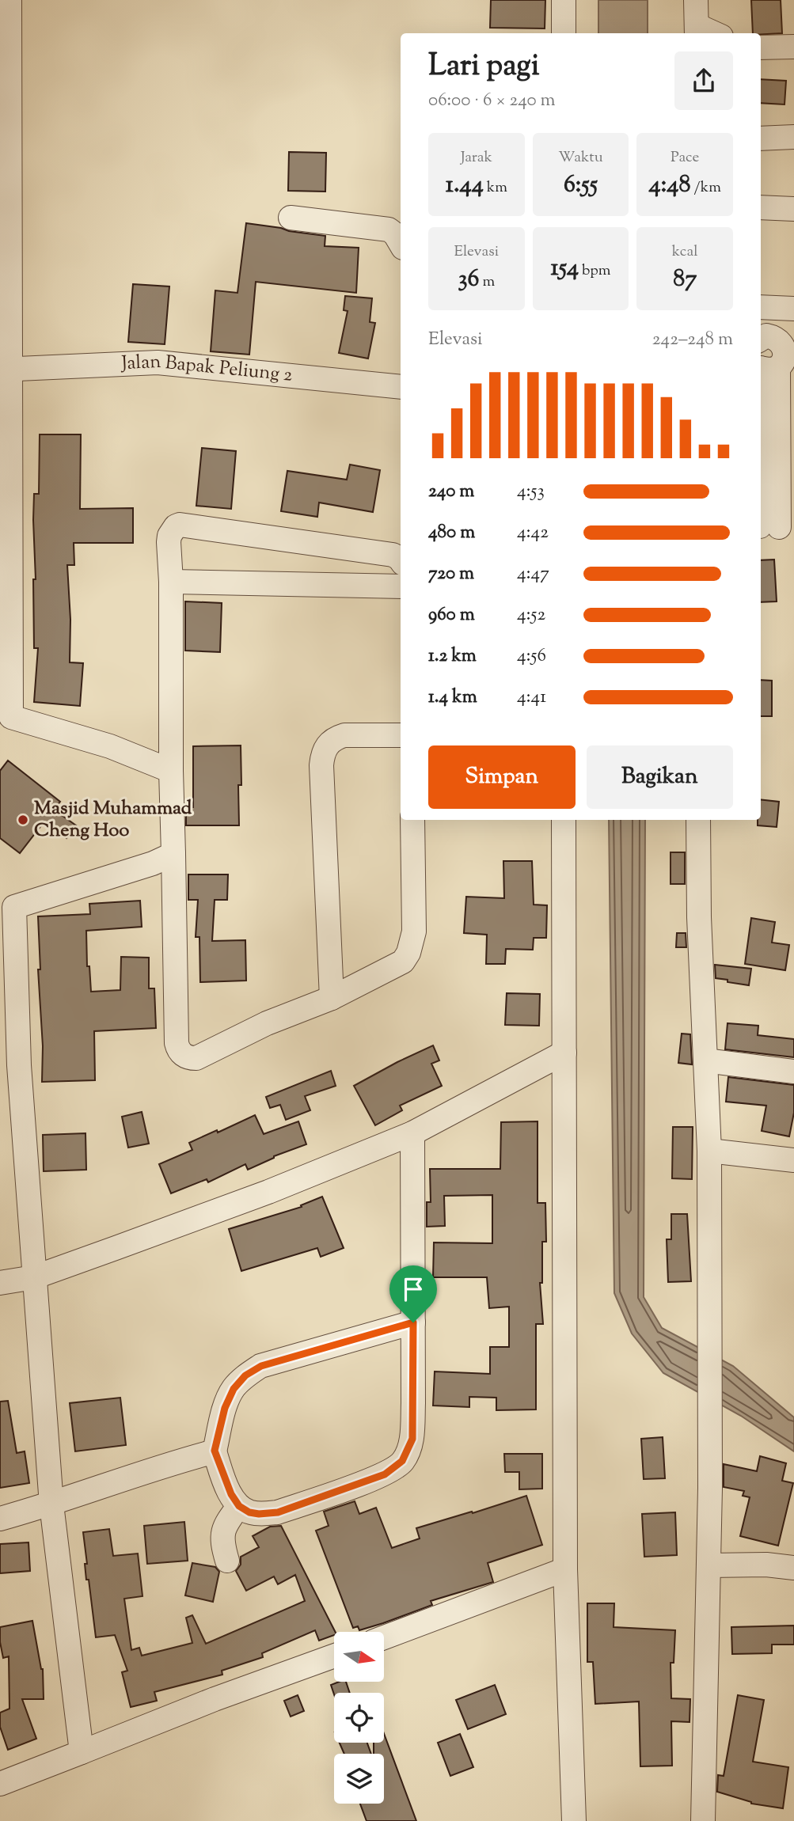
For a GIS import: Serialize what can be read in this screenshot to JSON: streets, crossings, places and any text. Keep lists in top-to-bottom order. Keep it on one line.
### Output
{"streets":{"street":["Jalan Bapak Peliung 2"]},"places":["Masjid Muhammad Cheng Hoo"],"north":"right","page":{"heading":["Lari pagi","06:00 · 6 × 240 m"],"stats":[["Jarak","1.44 km"],["Waktu","6:55"],["Pace","4:48 /km"],["Elevasi","36 m"],["154 bpm"],["kcal","87"]],"chart":["Elevasi","242–248 m"],"list":[{"name":"240 m","note":"4:53"},{"name":"480 m","note":"4:42"},{"name":"720 m","note":"4:47"},{"name":"960 m","note":"4:52"},{"name":"1.2 km","note":"4:56"},{"name":"1.4 km","note":"4:41"}],"buttons":["Simpan","Bagikan"]}}
